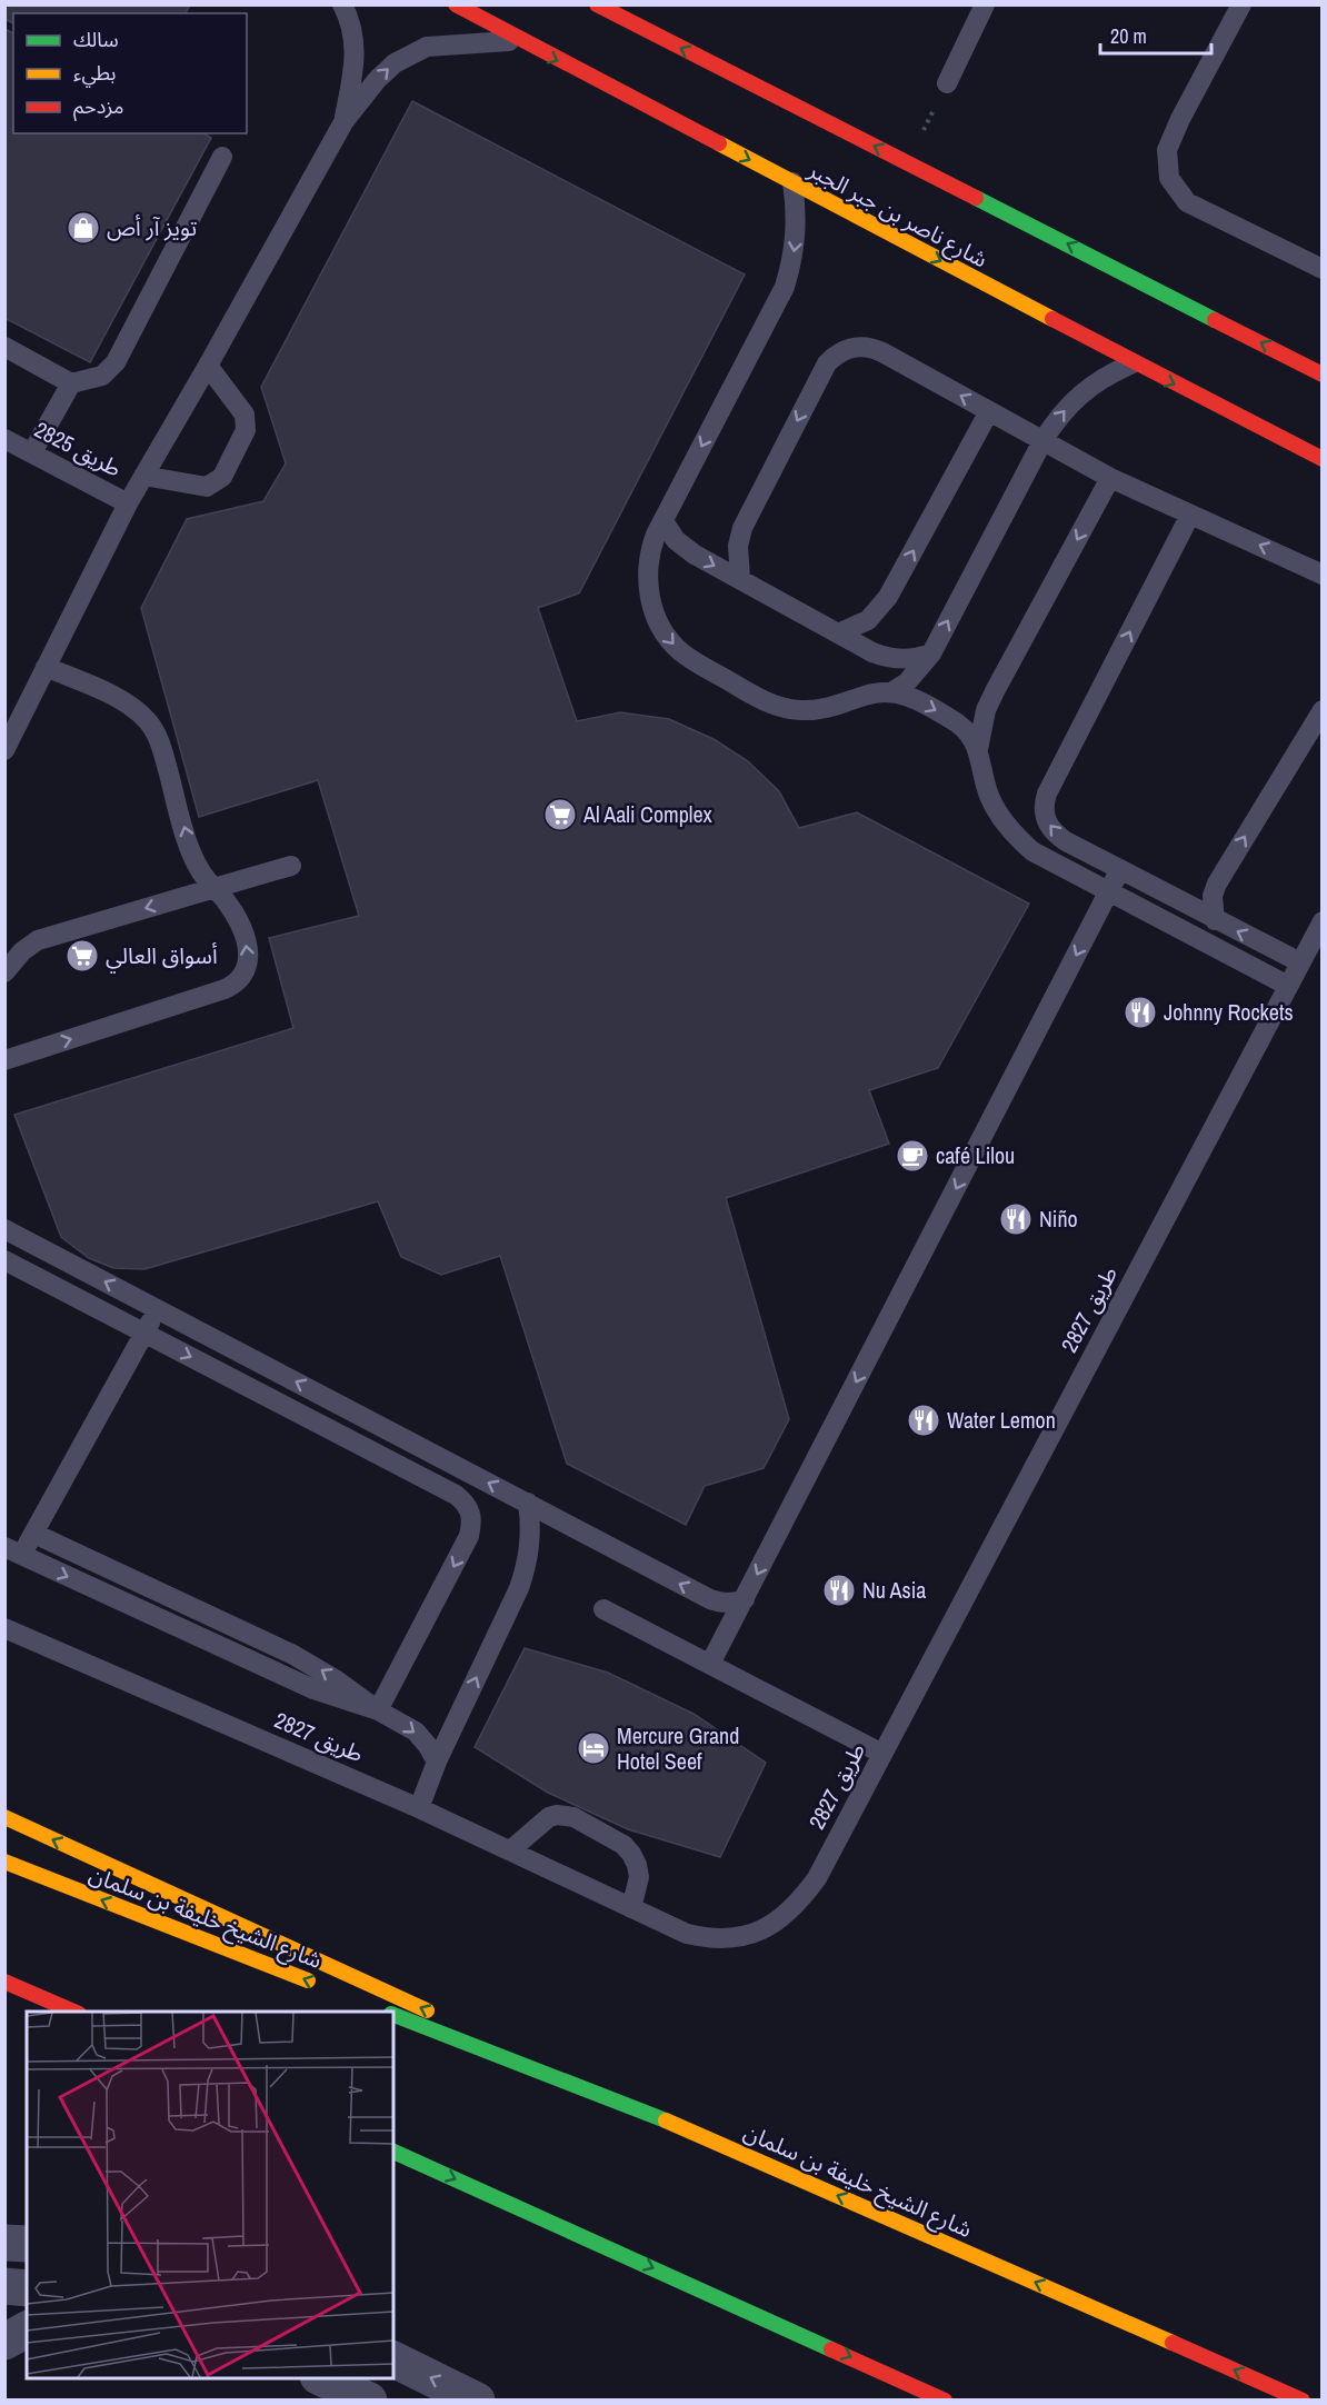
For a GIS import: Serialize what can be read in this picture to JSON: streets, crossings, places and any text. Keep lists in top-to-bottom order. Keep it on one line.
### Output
{"streets":{"main road":["شارع ناصر بن جبر الجبر","شارع الشيخ خليفة بن سلمان"],"lane":["طريق 2825","طريق 2827"]},"places":{"shop":["تويز آر أص"],"supermarket":["Al Aali Complex","أسواق العالي"],"restaurant":["Johnny Rockets","Niño","Water Lemon","Nu Asia"],"cafe":["café Lilou"],"hotel":["Mercure Grand Hotel Seef"]},"legend":["سالك","بطيء","مزدحم"],"scale_bar":"20 m"}
